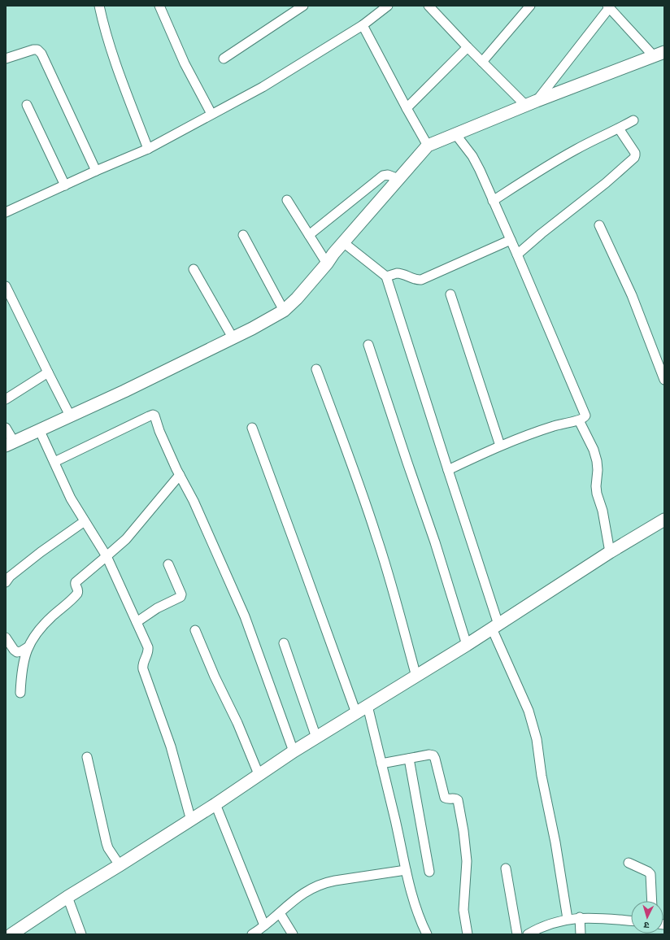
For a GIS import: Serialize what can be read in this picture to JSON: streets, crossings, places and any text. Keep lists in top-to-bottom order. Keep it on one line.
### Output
{"north":"bottom"}
